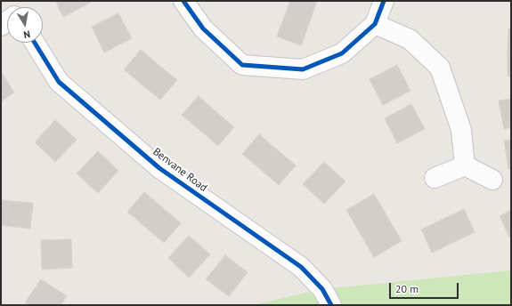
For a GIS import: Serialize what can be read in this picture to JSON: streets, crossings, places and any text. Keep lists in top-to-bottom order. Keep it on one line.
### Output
{"streets":{"street":["Benvane Road"]},"scale_bar":"20 m","north":"bottom"}
